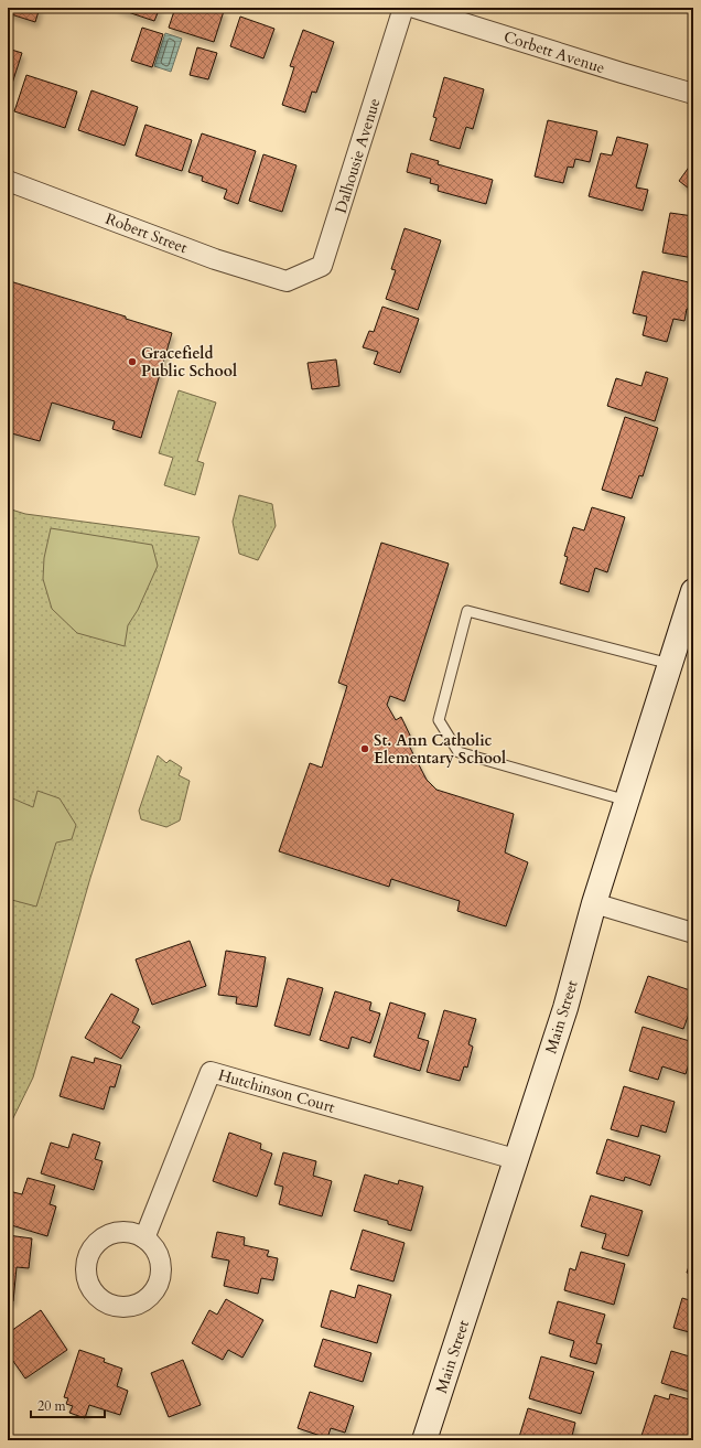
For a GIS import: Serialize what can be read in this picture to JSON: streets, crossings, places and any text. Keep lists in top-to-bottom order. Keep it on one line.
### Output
{"streets":{"main road":["Main Street"],"street":["Corbett Avenue","Dalhousie Avenue","Robert Street","Hutchinson Court"]},"crossings":[["Dalhousie Avenue","Robert Street"],["Main Street","Hutchinson Court"]],"places":["Gracefield Public School","St. Ann Catholic Elementary School"],"scale_bar":"20 m"}
